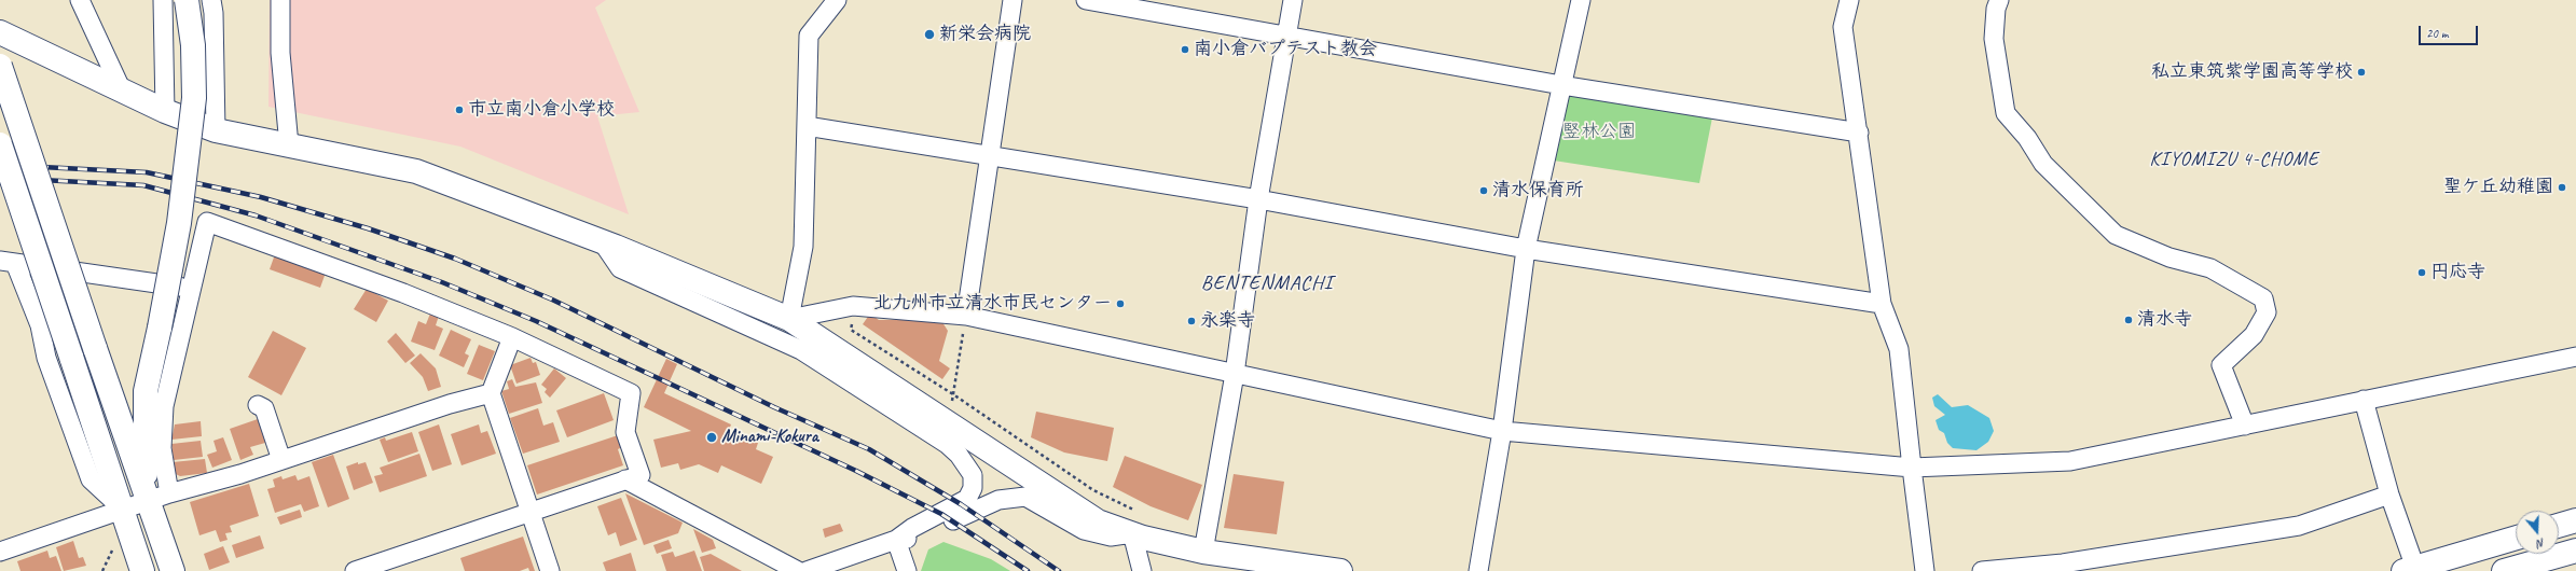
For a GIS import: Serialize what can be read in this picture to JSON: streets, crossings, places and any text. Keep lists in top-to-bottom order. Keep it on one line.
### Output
{"districts":["KIYOMIZU 4-CHOME","BENTENMACHI"],"parks":["竪林公園"],"places":["新栄会病院","南小倉バプテスト教会","私立東筑紫学園高等学校","市立南小倉小学校","聖ケ丘幼稚園","清水保育所","円応寺","北九州市立清水市民センター","清水寺","永楽寺","Minami-Kokura"],"scale_bar":"20 m","north":"bottom"}
